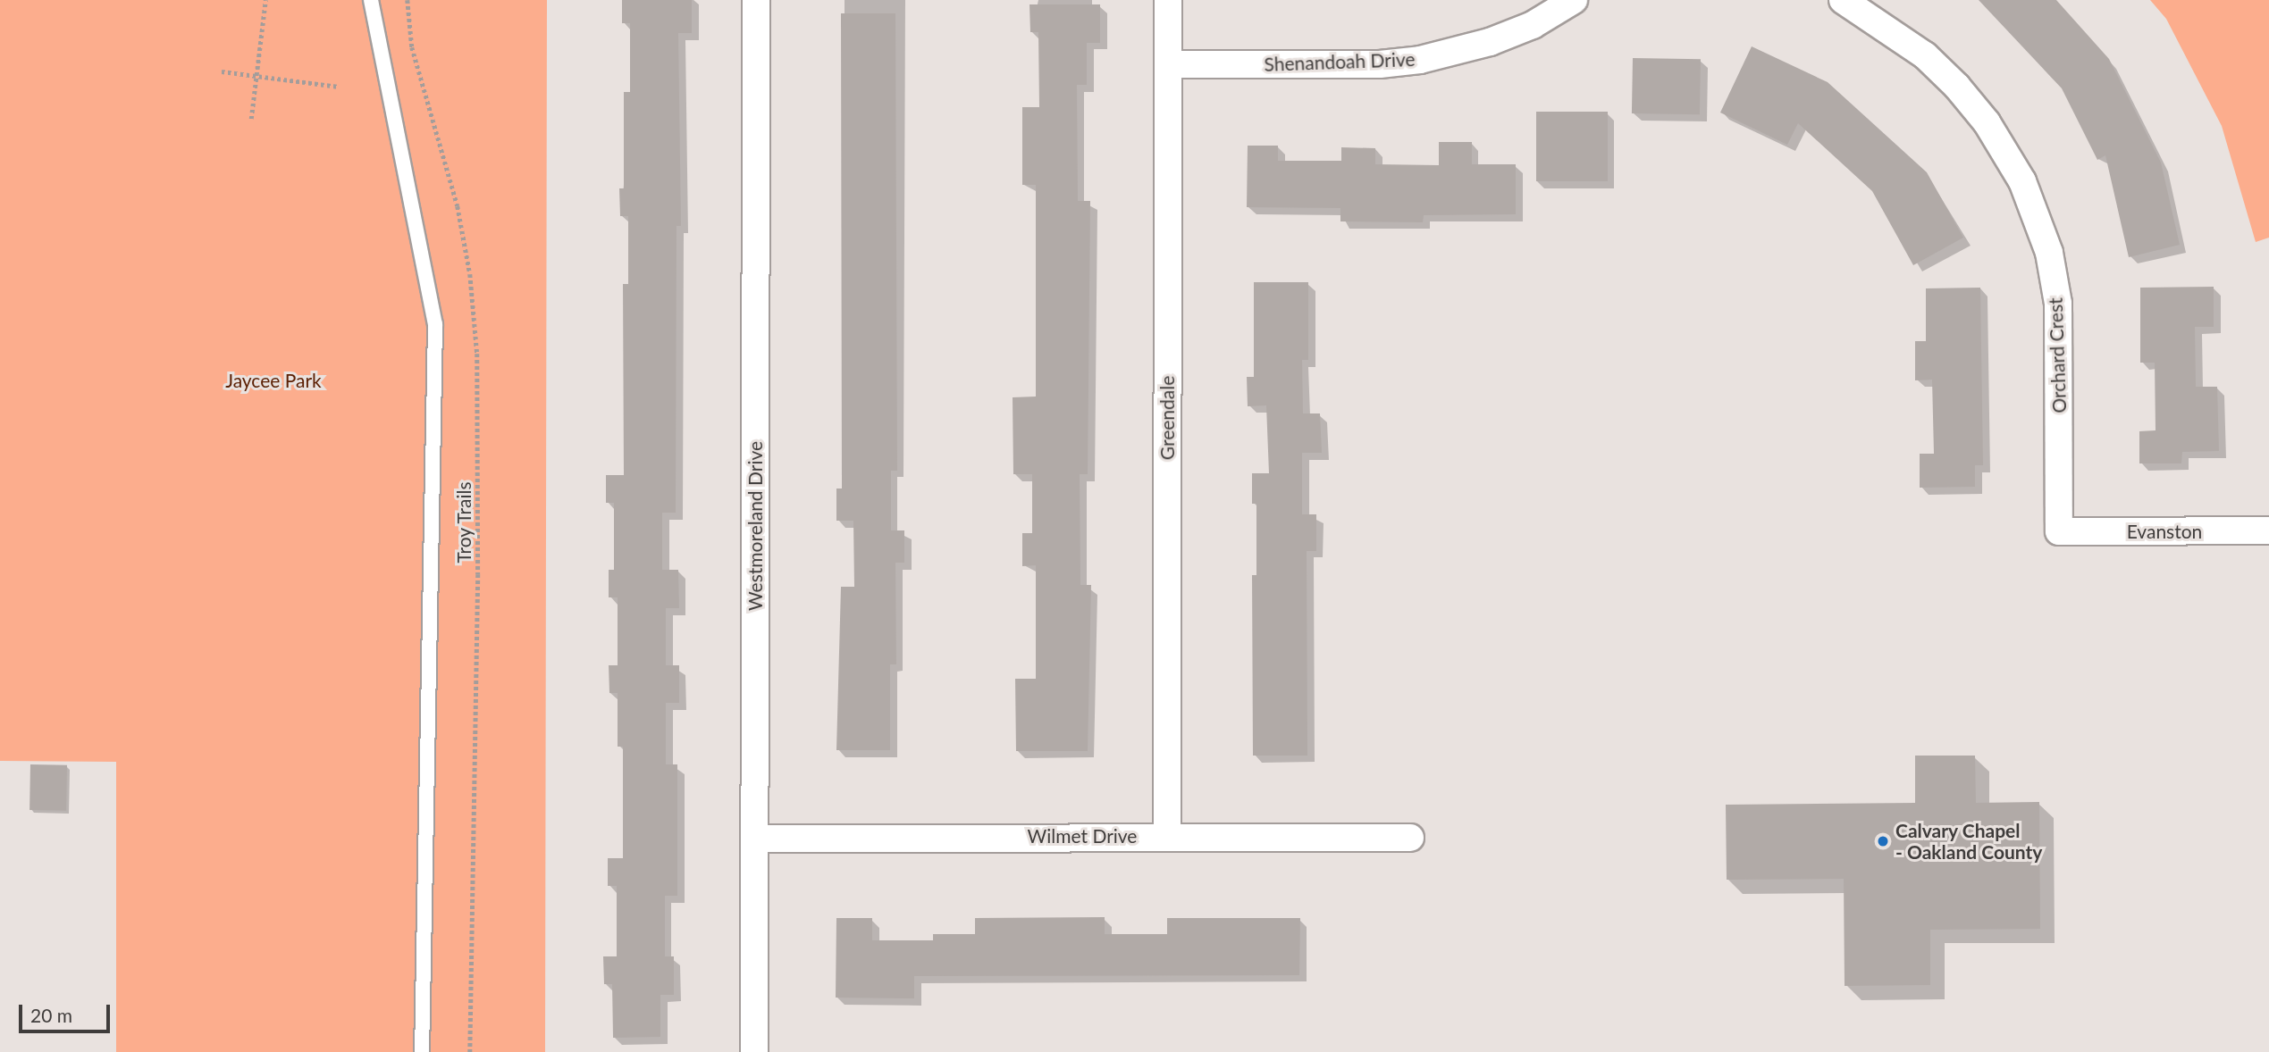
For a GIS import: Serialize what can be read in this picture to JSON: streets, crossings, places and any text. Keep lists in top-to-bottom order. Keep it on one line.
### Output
{"streets":{"street":["Shenandoah Drive","Orchard Crest","Greendale","Westmoreland Drive","Evanston","Wilmet Drive"],"path":["Troy Trails"]},"crossings":[["Shenandoah Drive","Greendale"],["Orchard Crest","Evanston"],["Greendale","Wilmet Drive"],["Westmoreland Drive","Wilmet Drive"]],"parks":["Jaycee Park"],"places":["Calvary Chapel - Oakland County"],"scale_bar":"20 m"}
